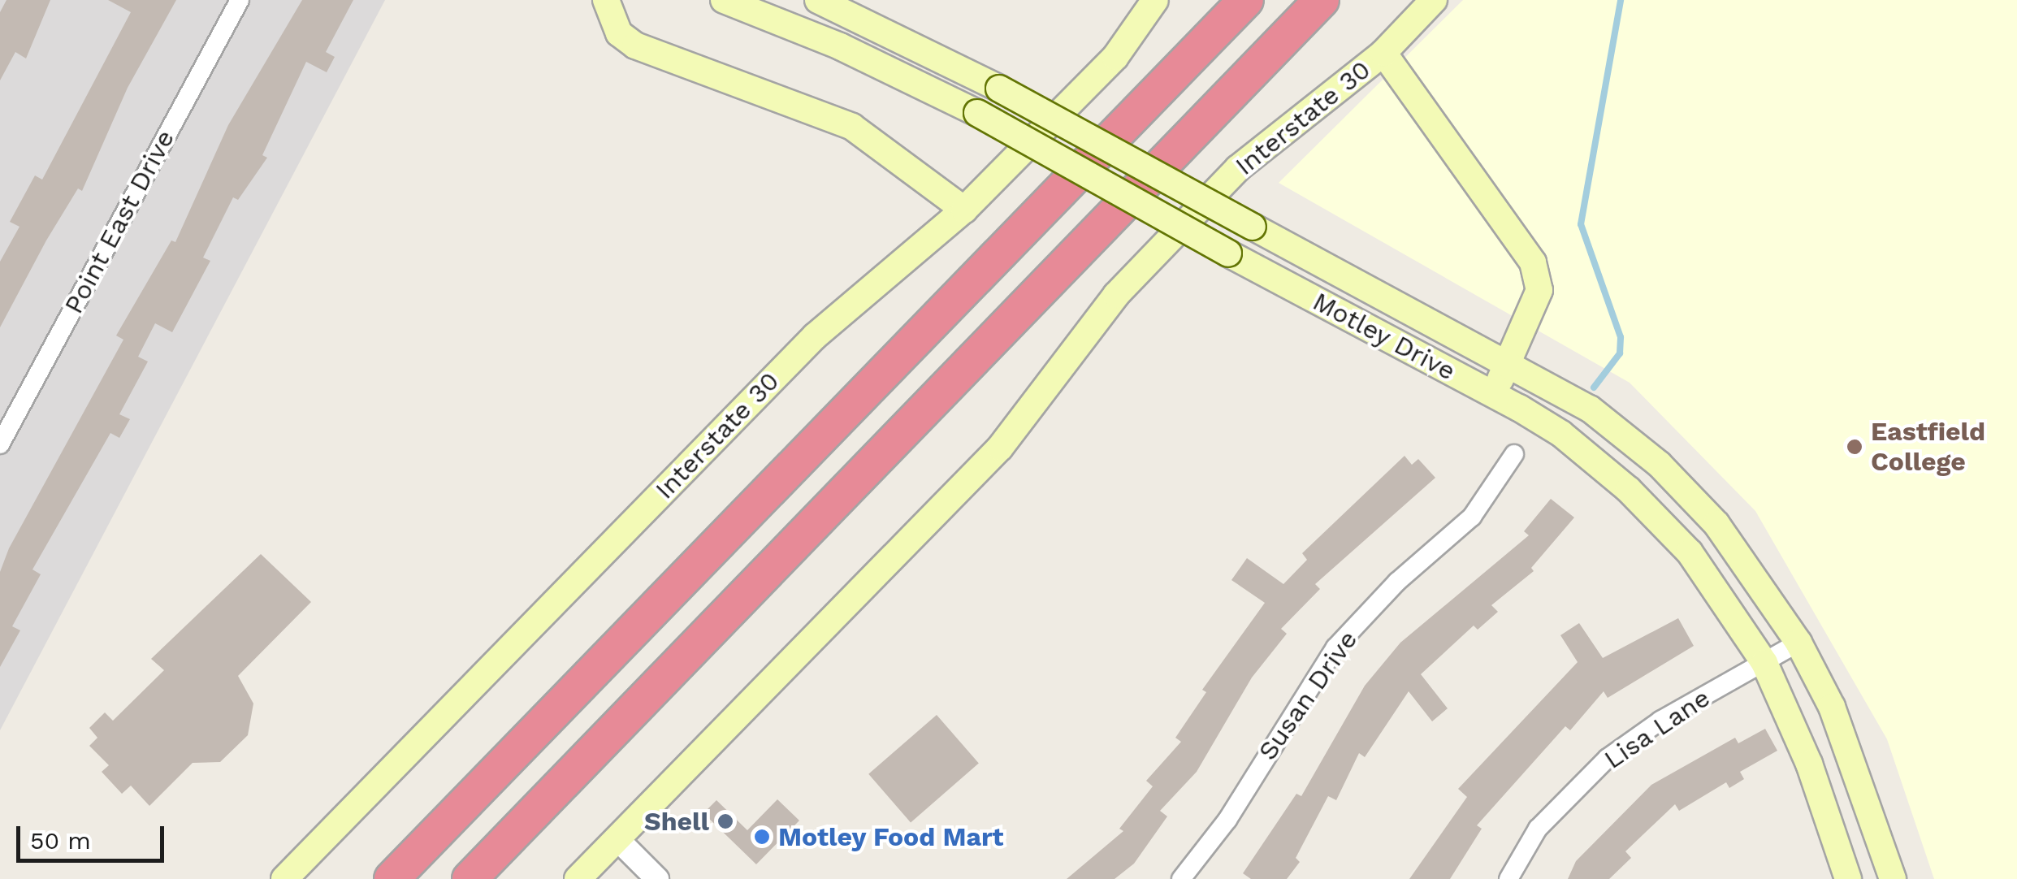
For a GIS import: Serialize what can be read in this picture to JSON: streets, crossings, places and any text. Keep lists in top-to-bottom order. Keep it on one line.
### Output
{"streets":{"main road":["Interstate 30","Motley Drive"],"street":["Point East Drive","Susan Drive","Lisa Lane"]},"crossings":[["Motley Drive","Lisa Lane"]],"places":["Eastfield College","Shell","Motley Food Mart"],"scale_bar":"50 m"}
